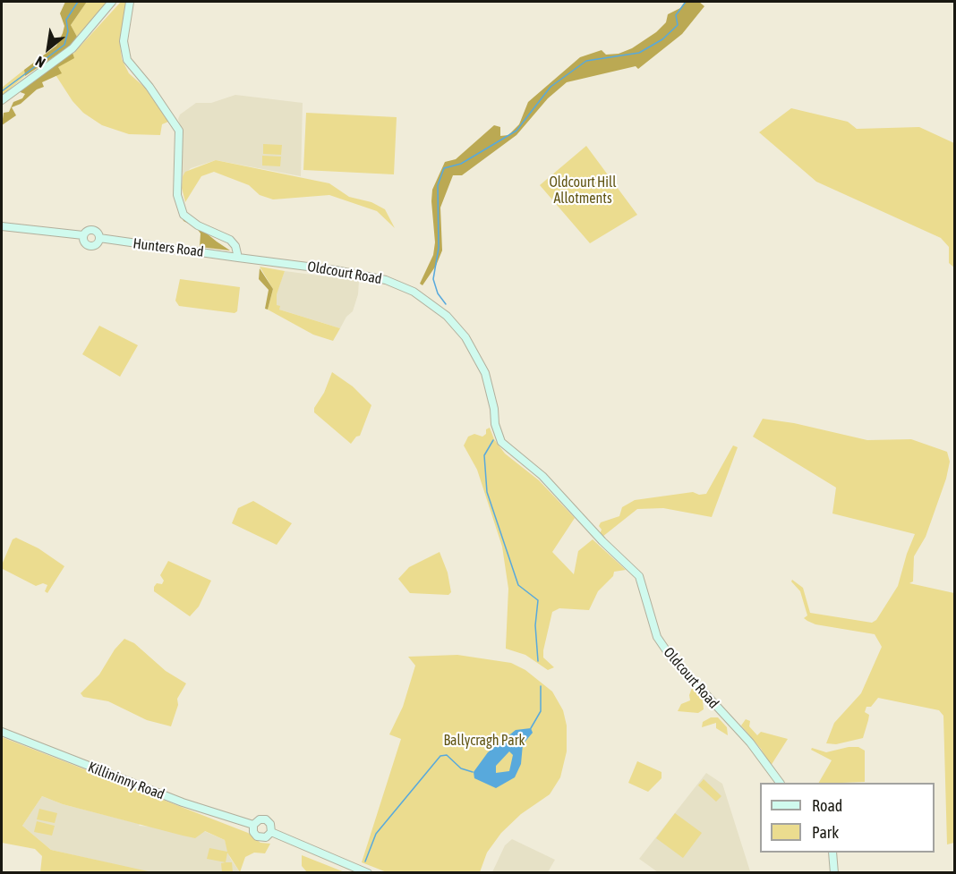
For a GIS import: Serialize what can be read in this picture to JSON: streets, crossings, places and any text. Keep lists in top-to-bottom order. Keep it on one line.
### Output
{"streets":{"street":["Hunters Road","Oldcourt Road","Killininny Road"]},"crossings":[["Hunters Road","Oldcourt Road"]],"parks":["Oldcourt Hill Allotments","Ballycragh Park"],"legend":["Road","Park"],"north":"bottom left"}
